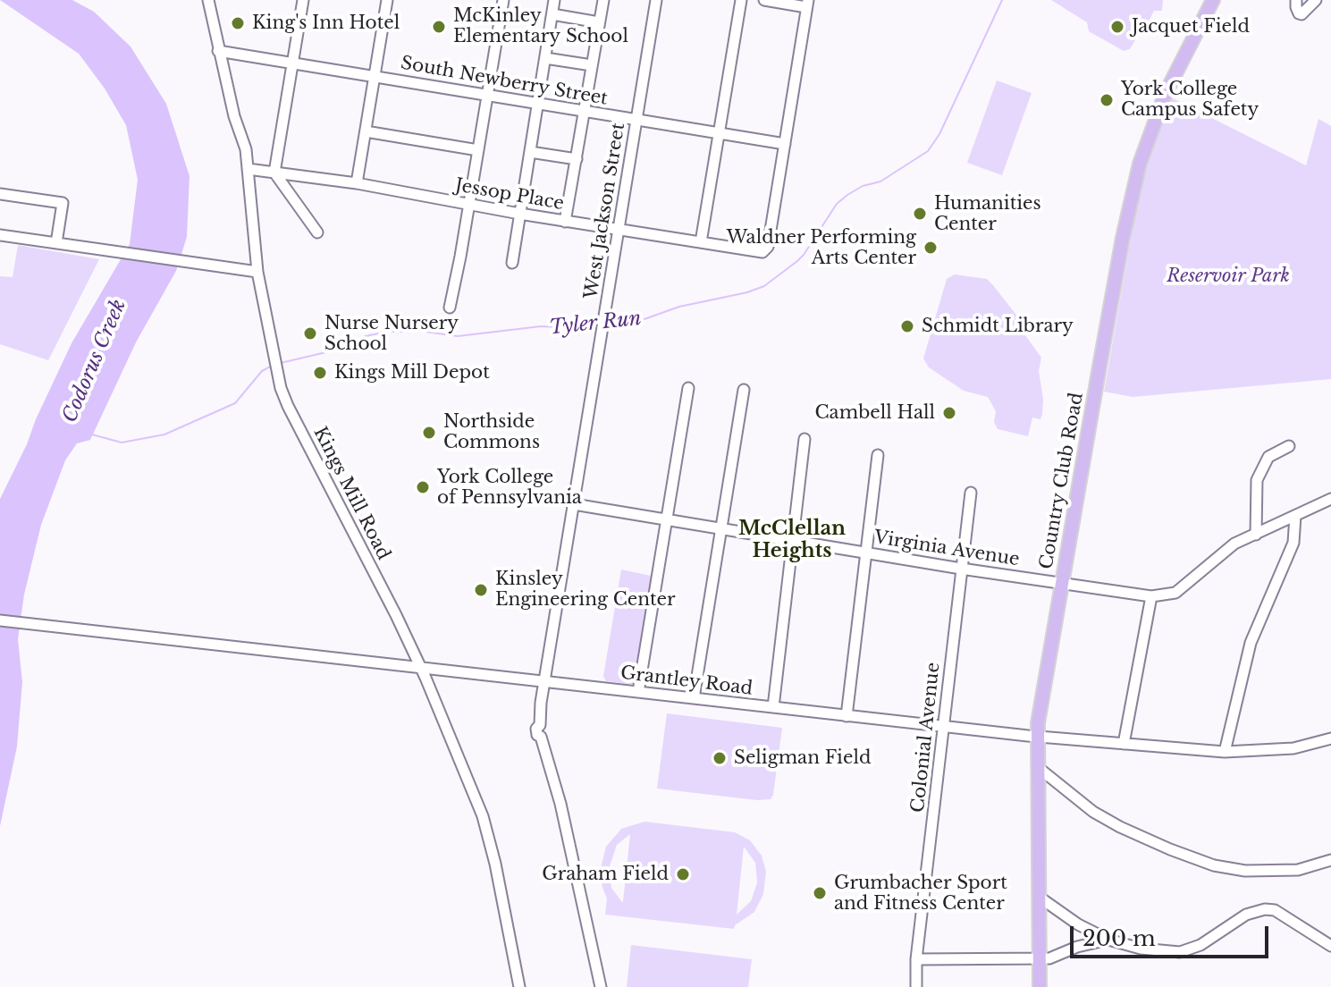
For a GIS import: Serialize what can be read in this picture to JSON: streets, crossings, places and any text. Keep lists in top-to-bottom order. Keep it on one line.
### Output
{"streets":{"main road":["Country Club Road"],"street":["South Newberry Street","Jessop Place","West Jackson Street","Kings Mill Road","Virginia Avenue","Grantley Road","Colonial Avenue"]},"crossings":[["South Newberry Street","Jessop Place"],["South Newberry Street","West Jackson Street"],["South Newberry Street","Kings Mill Road"],["Jessop Place","West Jackson Street"],["Jessop Place","Kings Mill Road"],["West Jackson Street","Virginia Avenue"],["West Jackson Street","Grantley Road"],["Country Club Road","Virginia Avenue"],["Country Club Road","Grantley Road"],["Kings Mill Road","Grantley Road"],["Virginia Avenue","Colonial Avenue"],["Grantley Road","Colonial Avenue"]],"districts":["McClellan Heights"],"water":["Tyler Run","Codorus Creek"],"parks":["Reservoir Park"],"places":["King's Inn Hotel","McKinley Elementary School","Jacquet Field","York College Campus Safety","Humanities Center","Waldner Performing Arts Center","Schmidt Library","Nurse Nursery School","Kings Mill Depot","Cambell Hall","Northside Commons","York College of Pennsylvania","Kinsley Engineering Center","Seligman Field","Graham Field","Grumbacher Sport and Fitness Center"],"scale_bar":"200 m"}
